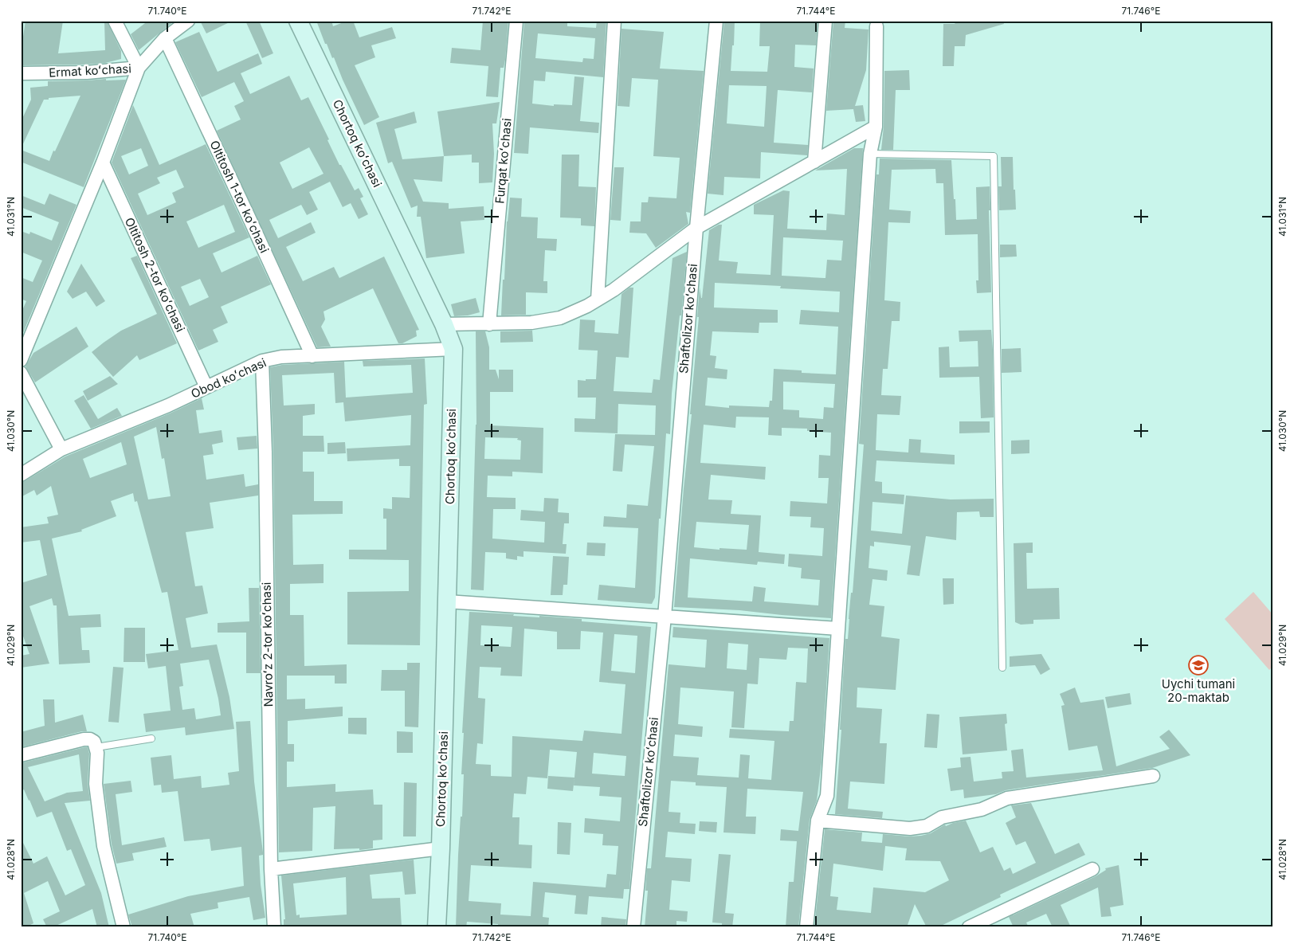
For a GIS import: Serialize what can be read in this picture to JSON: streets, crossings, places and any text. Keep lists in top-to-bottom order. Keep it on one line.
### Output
{"streets":{"main road":["Chortoq koʻchasi"],"street":["Ermat koʻchasi","Furqat koʻchasi","Oltitosh 1-tor koʻchasi","Oltitosh 2-tor koʻchasi","Shaftolizor koʻchasi","Obod koʻchasi","Navroʻz 2-tor koʻchasi"]},"crossings":[["Ermat koʻchasi","Oltitosh 1-tor koʻchasi"],["Chortoq koʻchasi","Obod koʻchasi"],["Oltitosh 1-tor koʻchasi","Obod koʻchasi"],["Oltitosh 2-tor koʻchasi","Obod koʻchasi"],["Obod koʻchasi","Navroʻz 2-tor koʻchasi"]],"places":{"school or university":["Uychi tumani 20-maktab"]},"coordinates":["71.740°E","71.742°E","71.744°E","71.746°E","41.031°N","41.030°N","41.029°N","41.028°N"]}
